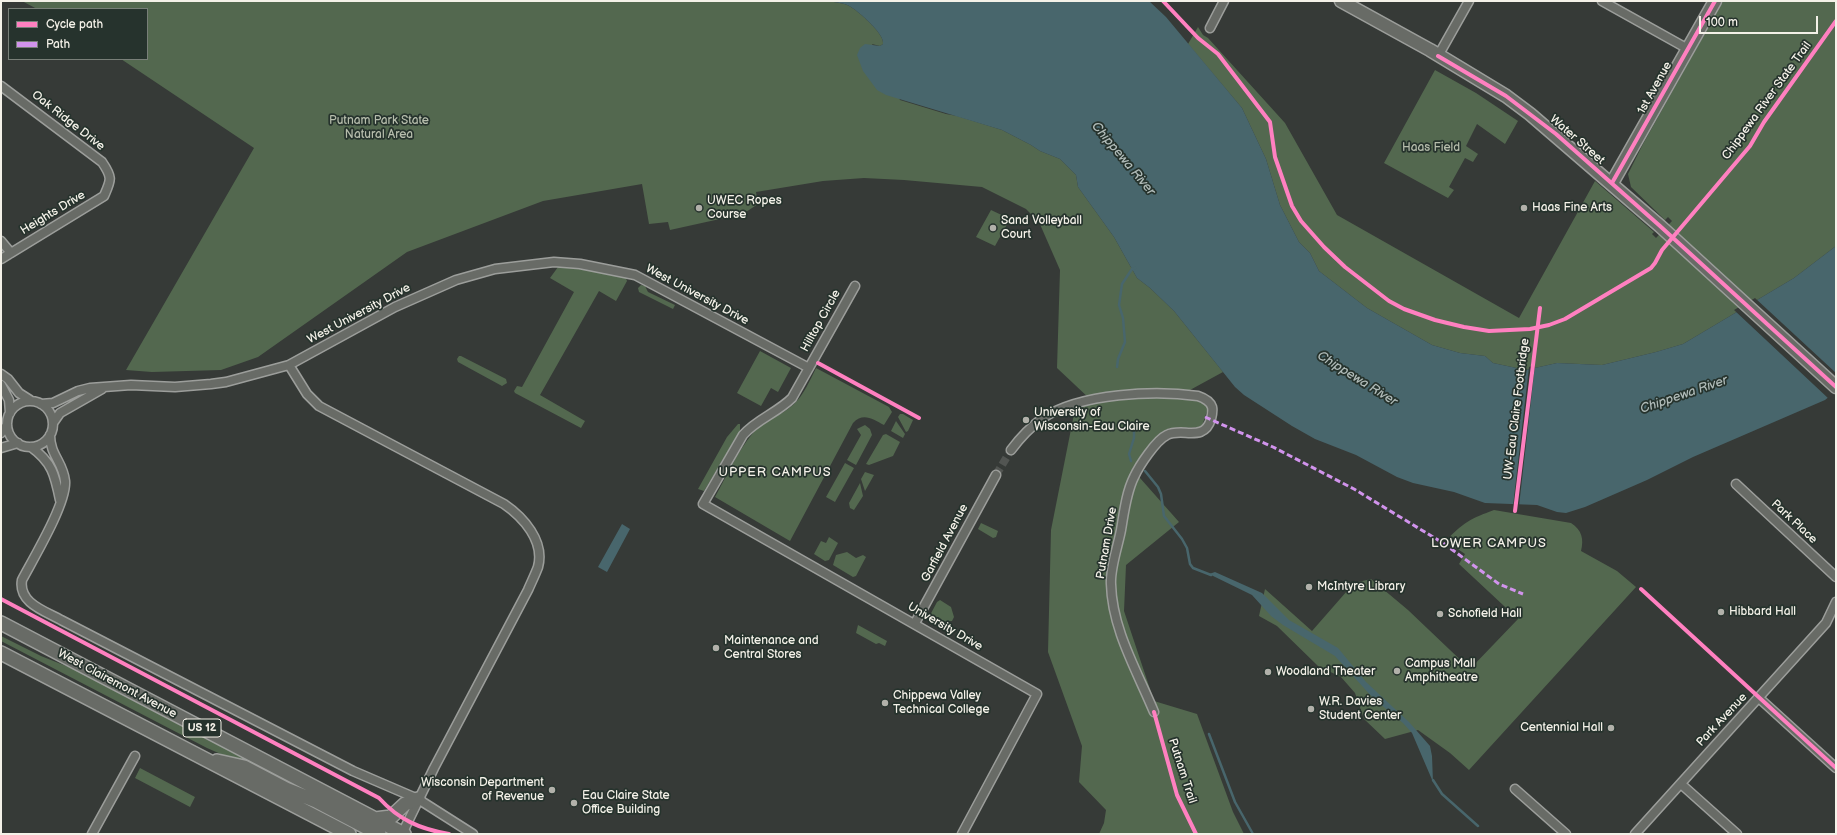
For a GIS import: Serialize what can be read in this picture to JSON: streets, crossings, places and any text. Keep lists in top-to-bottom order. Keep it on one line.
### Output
{"streets":{"main road":["1st Avenue","Water Street","West Clairemont Avenue","US 12"],"street":["Oak Ridge Drive","Heights Drive","West University Drive","Hilltop Circle","Park Place","Garfield Avenue","Putnam Drive","University Drive","Park Avenue"],"cycle path":["Chippewa River State Trail","UW-Eau Claire Footbridge","Putnam Trail"]},"crossings":[["1st Avenue","Water Street"],["Oak Ridge Drive","Heights Drive"],["West University Drive","Hilltop Circle"],["West University Drive","University Drive"],["Hilltop Circle","University Drive"],["Garfield Avenue","University Drive"]],"districts":["UPPER CAMPUS","LOWER CAMPUS"],"water":["Chippewa River"],"parks":["Putnam Park State Natural Area","Haas Field"],"places":["UWEC Ropes Course","Haas Fine Arts","Sand Volleyball Court","University of Wisconsin-Eau Claire","McIntyre Library","Hibbard Hall","Schofield Hall","Maintenance and Central Stores","Campus Mall Amphitheatre","Woodland Theater","Chippewa Valley Technical College","W.R. Davies Student Center","Centennial Hall","Wisconsin Department of Revenue","Eau Claire State Office Building"],"legend":["Cycle path","Path"],"scale_bar":"100 m"}
